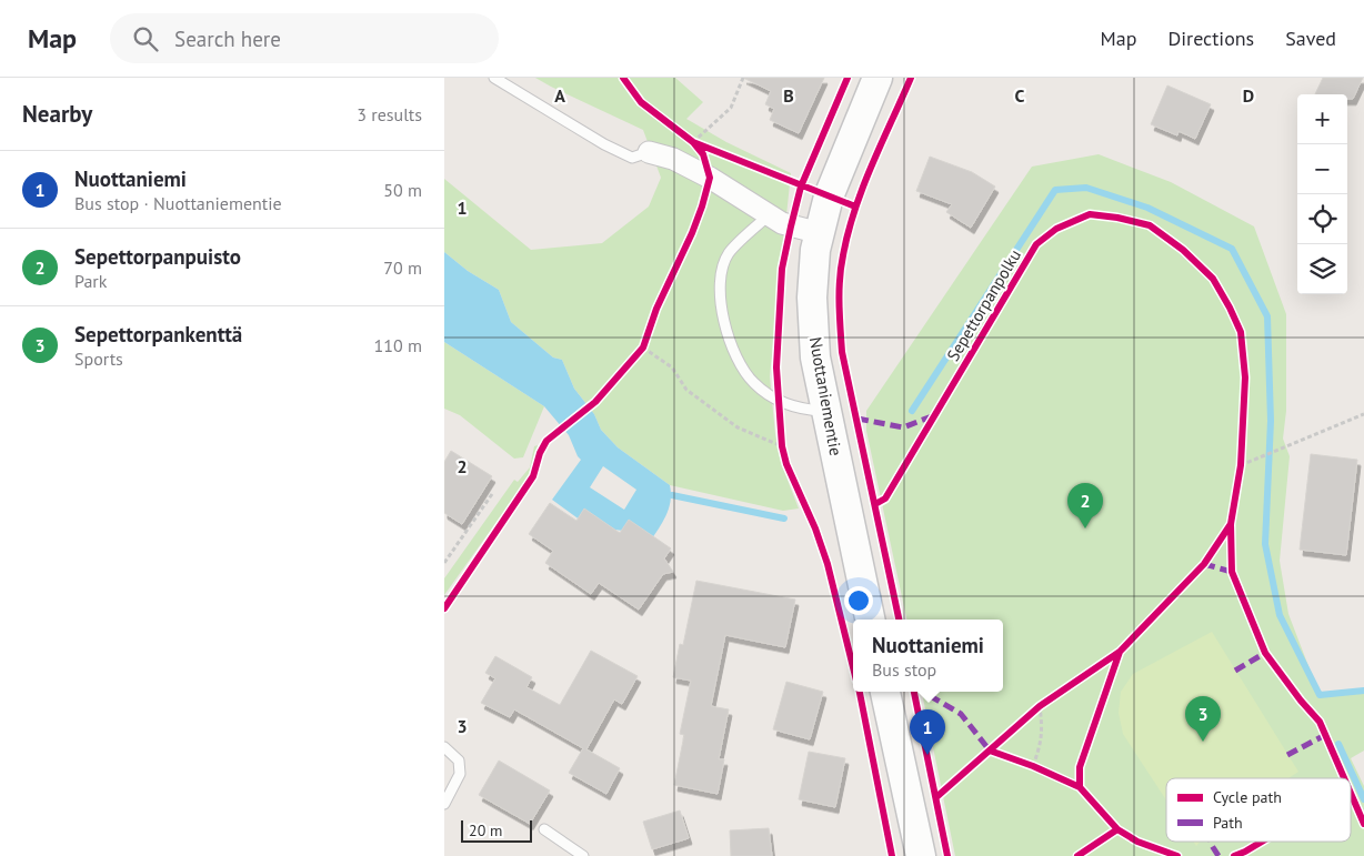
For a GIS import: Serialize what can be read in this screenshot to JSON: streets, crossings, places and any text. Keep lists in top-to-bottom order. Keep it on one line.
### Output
{"streets":{"main road":["Nuottaniementie"],"cycle path":["Sepettorpanpolku"]},"legend":["Cycle path","Path"],"scale_bar":"20 m","page":{"header":"Map","search":"Search here","nav":["Map","Directions","Saved"],"heading":["Nearby","3 results"],"map_buttons":["+","−"],"list":[{"mark":"1","name":"Nuottaniemi","note":"Bus stop · Nuottaniementie","value":"50 m"},{"mark":"2","name":"Sepettorpanpuisto","note":"Park","value":"70 m"},{"mark":"3","name":"Sepettorpankenttä","note":"Sports","value":"110 m"}],"pins":["2","3","1"],"popup":["Nuottaniemi","Bus stop"],"scale":"20 m"},"grid":{"columns":["A","B","C","D"],"rows":["1","2","3"]}}
